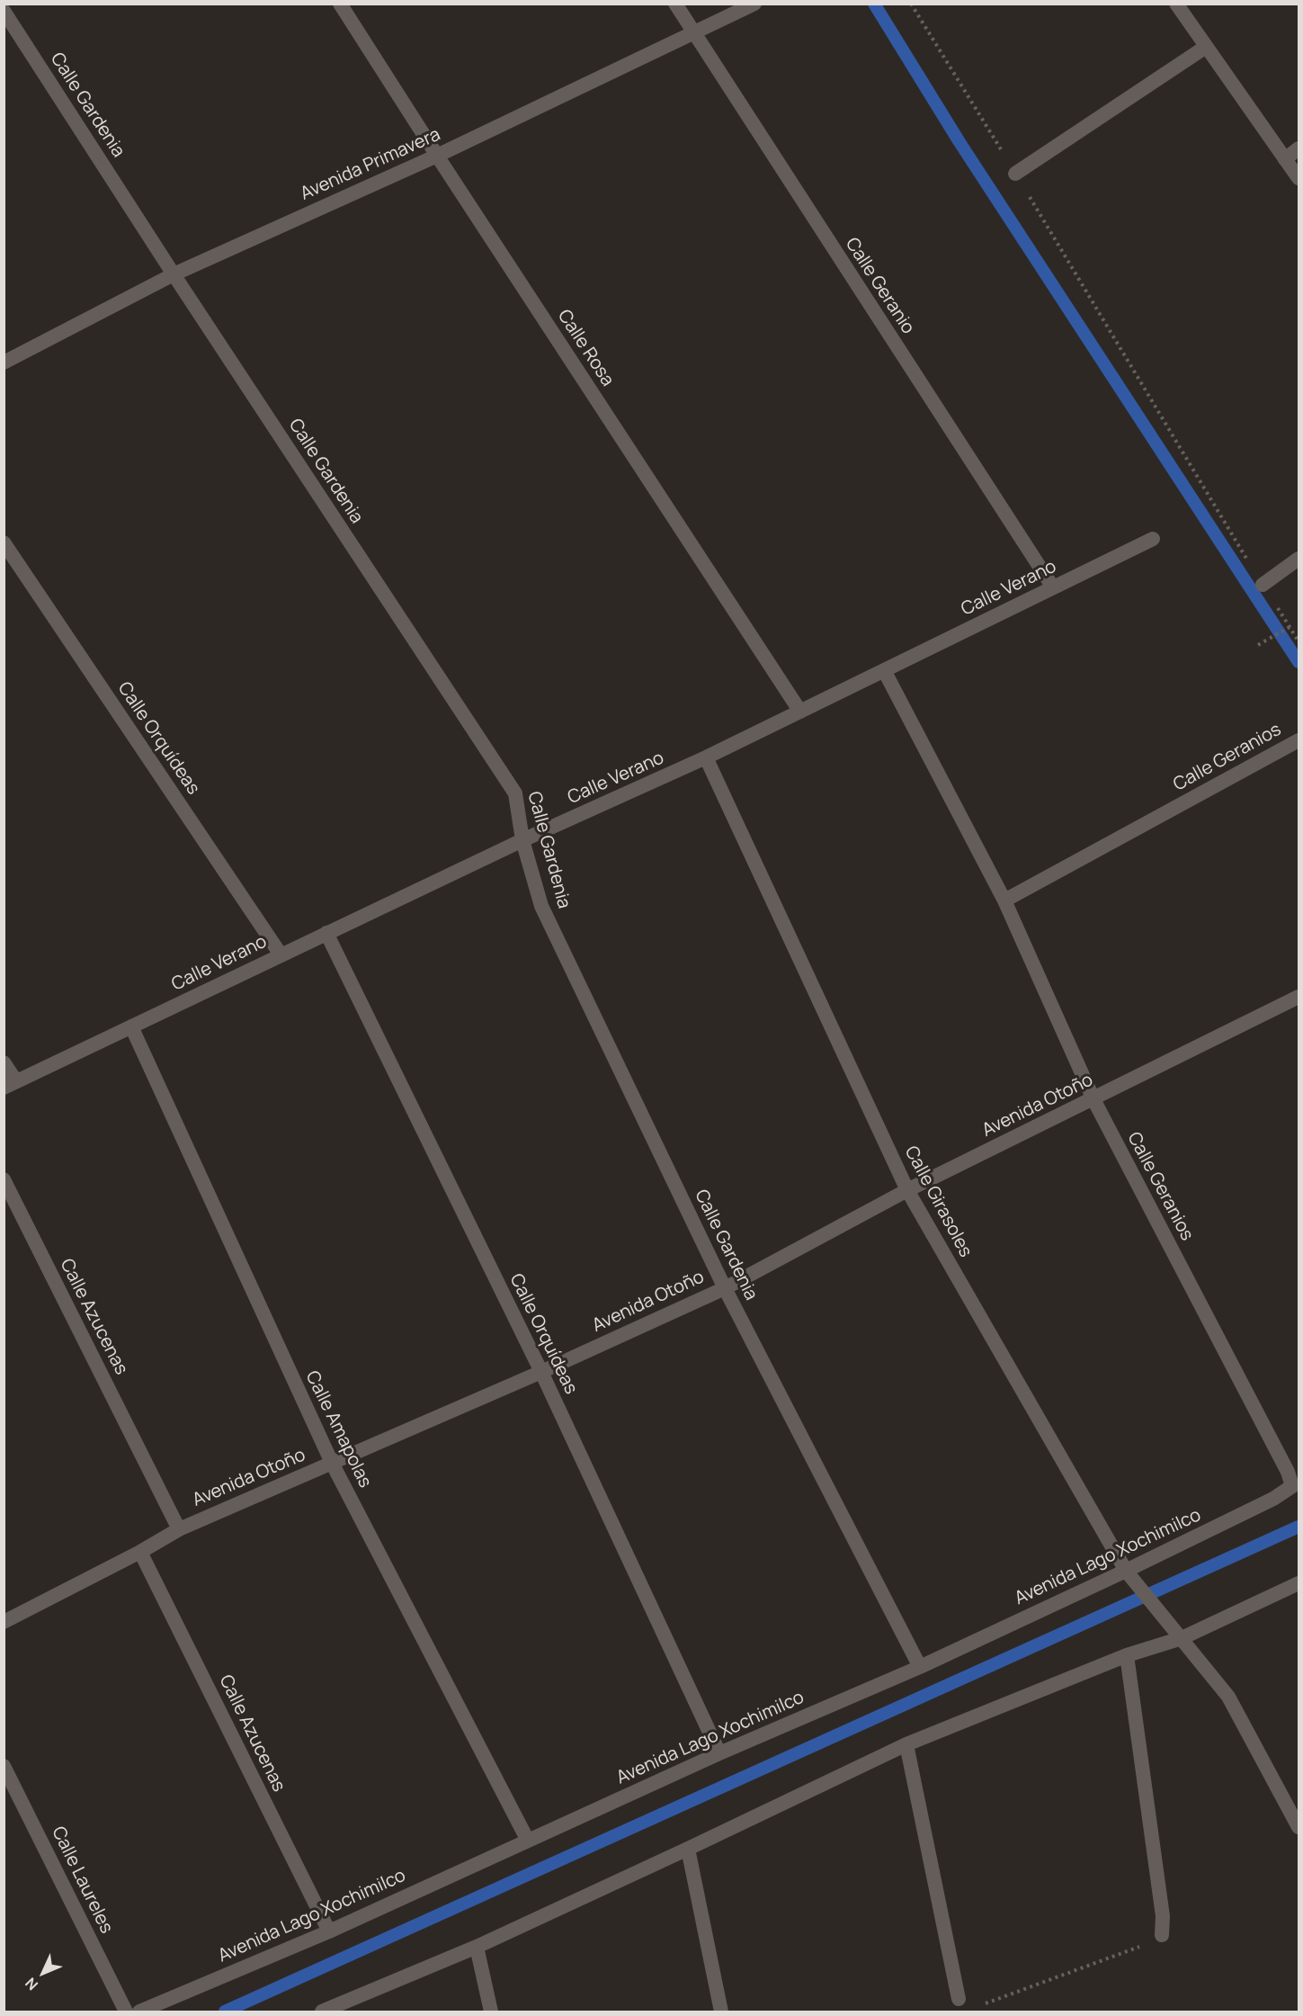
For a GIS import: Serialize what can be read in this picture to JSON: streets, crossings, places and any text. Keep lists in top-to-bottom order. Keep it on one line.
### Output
{"streets":{"street":["Calle Gardenia","Avenida Primavera","Calle Geranio","Calle Rosa","Calle Verano","Calle Orquídeas","Calle Geranios","Avenida Otoño","Calle Girasoles","Calle Azucenas","Calle Amapolas","Avenida Lago Xochimilco","Calle Laureles"]},"crossings":[["Calle Gardenia","Avenida Primavera"],["Calle Gardenia","Calle Verano"],["Calle Gardenia","Avenida Otoño"],["Calle Gardenia","Avenida Lago Xochimilco"],["Avenida Primavera","Calle Geranio"],["Avenida Primavera","Calle Rosa"],["Calle Geranio","Calle Verano"],["Calle Rosa","Calle Verano"],["Calle Verano","Calle Orquídeas"],["Calle Verano","Calle Geranios"],["Calle Verano","Calle Girasoles"],["Calle Verano","Calle Amapolas"],["Calle Orquídeas","Avenida Otoño"],["Calle Orquídeas","Avenida Lago Xochimilco"],["Calle Geranios","Avenida Otoño"],["Calle Geranios","Avenida Lago Xochimilco"],["Avenida Otoño","Calle Girasoles"],["Avenida Otoño","Calle Azucenas"],["Avenida Otoño","Calle Amapolas"],["Calle Girasoles","Avenida Lago Xochimilco"],["Calle Azucenas","Avenida Lago Xochimilco"],["Calle Amapolas","Avenida Lago Xochimilco"]],"north":"bottom left"}
